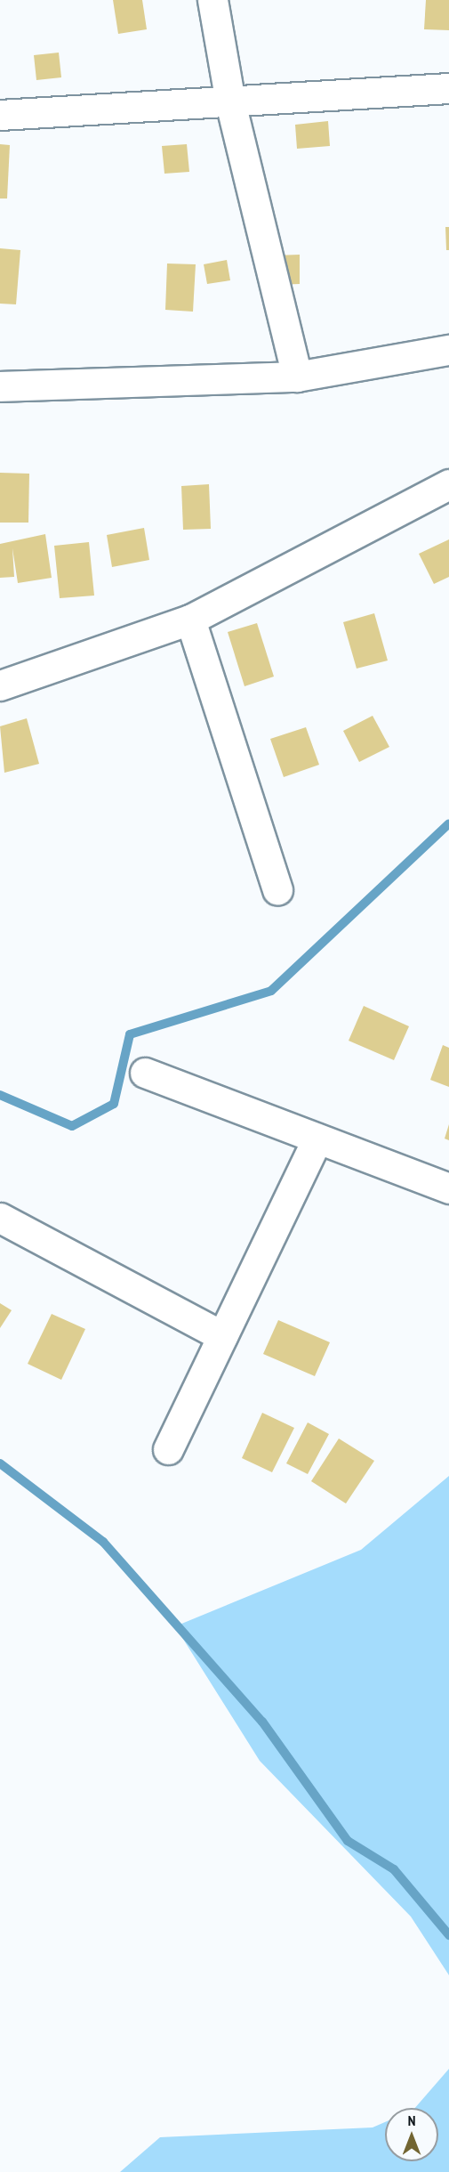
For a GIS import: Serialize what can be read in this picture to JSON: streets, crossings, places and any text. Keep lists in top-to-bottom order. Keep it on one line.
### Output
{"north":"top"}
